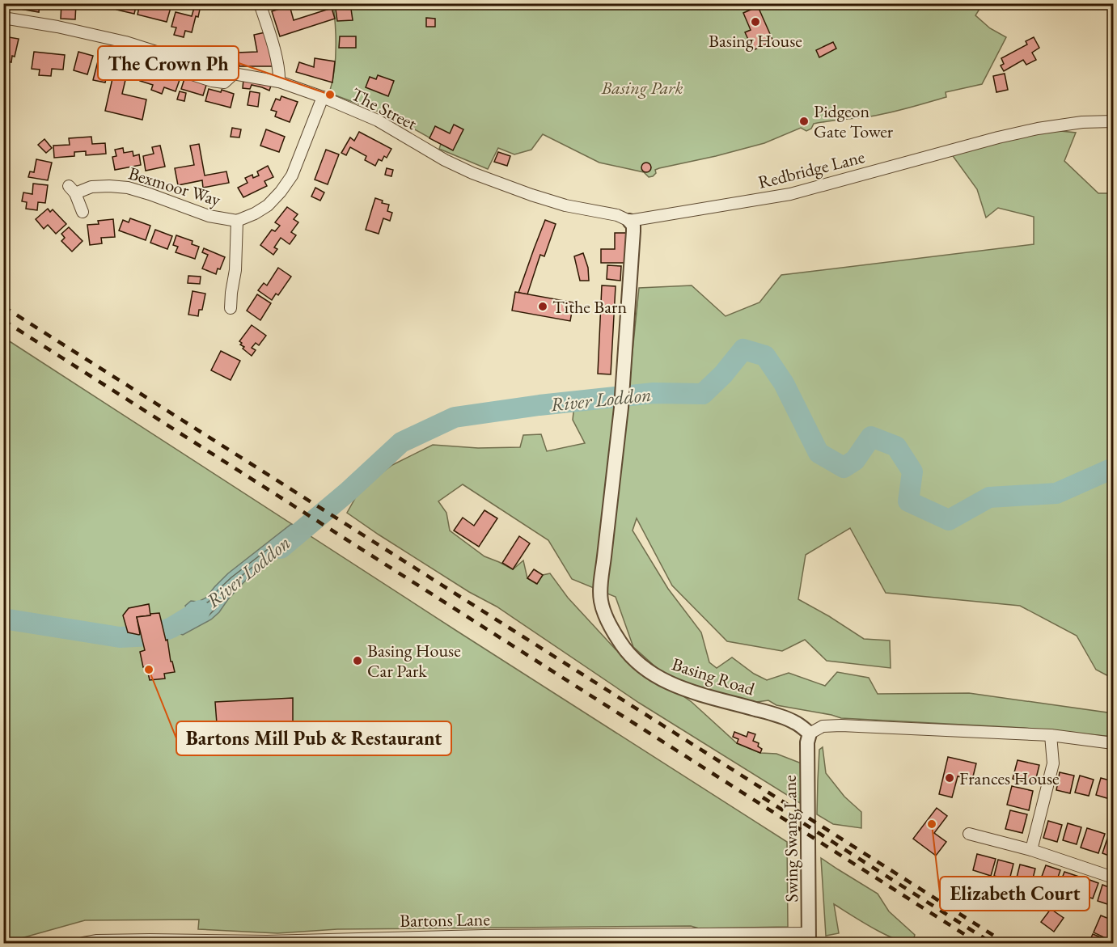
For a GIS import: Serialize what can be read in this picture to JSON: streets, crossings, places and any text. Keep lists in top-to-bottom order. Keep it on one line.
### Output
{"streets":{"street":["The Street","Redbridge Lane","Bexmoor Way","Basing Road","Swing Swang Lane","Bartons Lane"]},"crossings":[["The Street","Redbridge Lane"],["The Street","Bexmoor Way"],["The Street","Basing Road"],["Redbridge Lane","Basing Road"],["Basing Road","Swing Swang Lane"],["Swing Swang Lane","Bartons Lane"]],"water":["River Loddon"],"parks":["Basing Park"],"places":["Basing House","The Crown Ph","Pidgeon Gate Tower","Tithe Barn","Basing House Car Park","Bartons Mill Pub & Restaurant","Frances House","Elizabeth Court"]}
